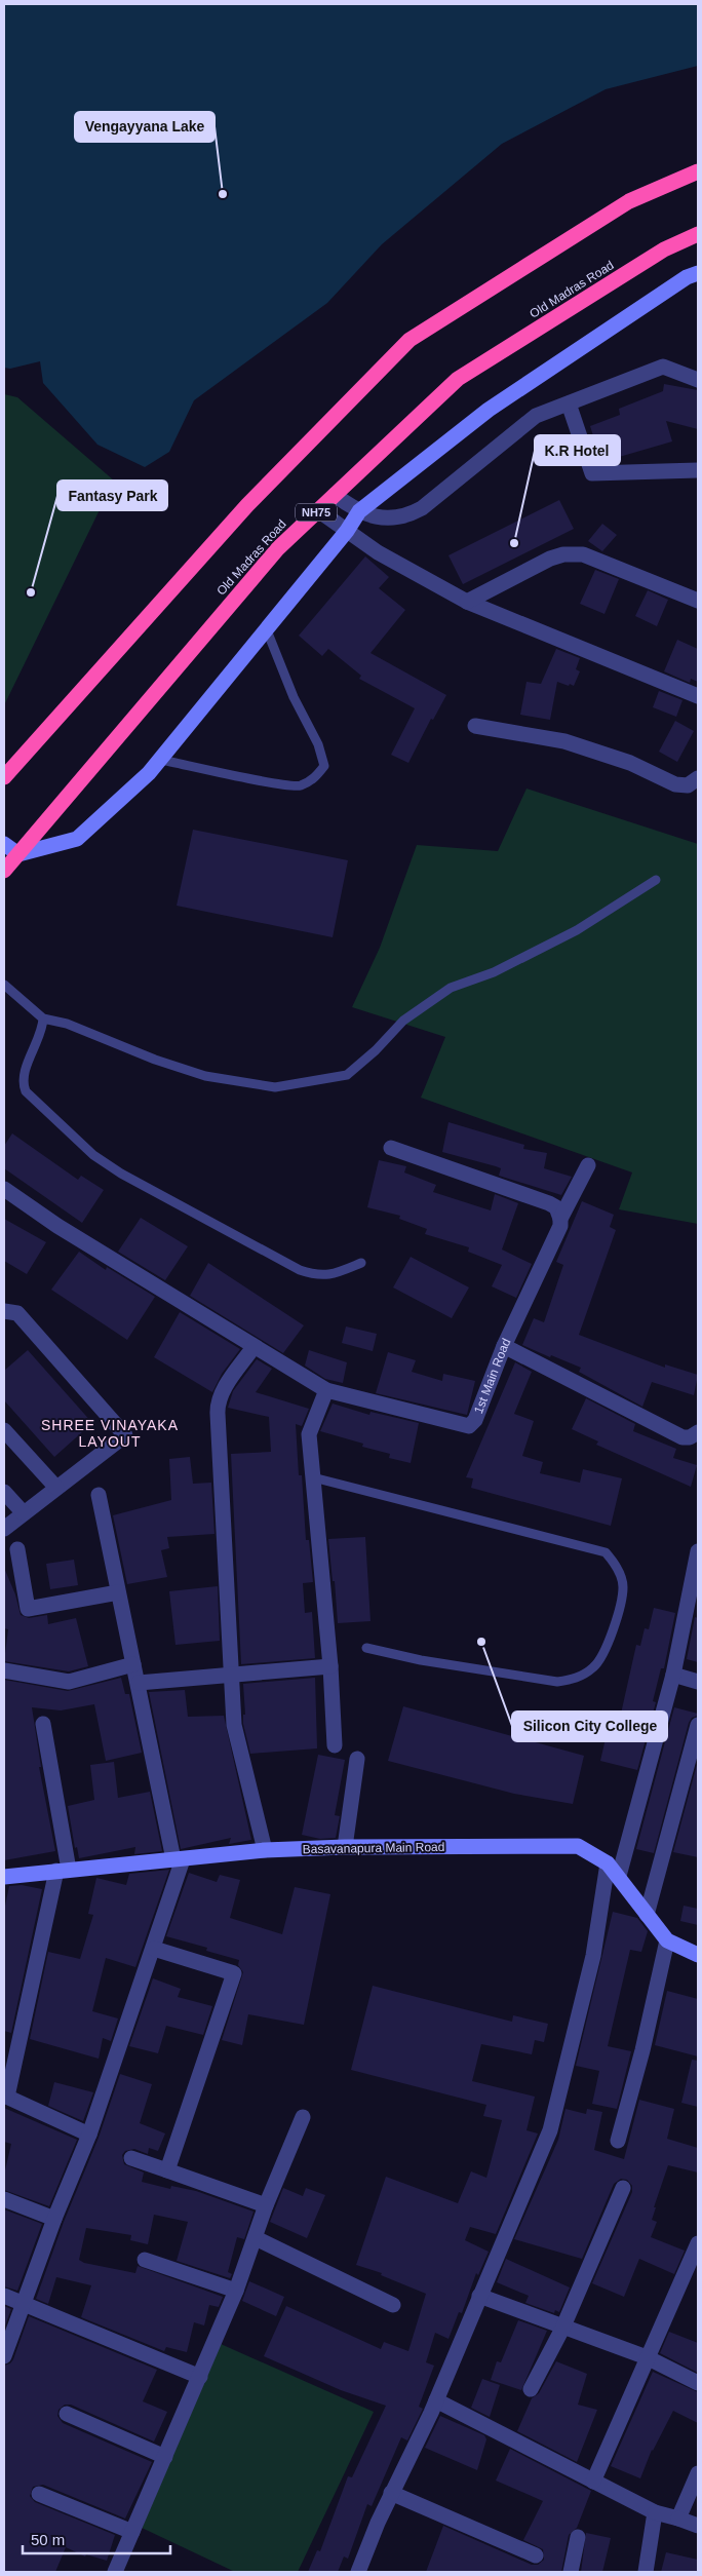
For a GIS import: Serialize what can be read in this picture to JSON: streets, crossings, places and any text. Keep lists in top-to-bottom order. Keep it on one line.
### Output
{"streets":{"highway":["Old Madras Road","NH75"],"street":["1st Main Road","Basavanapura Main Road"]},"districts":["SHREE VINAYAKA LAYOUT"],"places":["Vengayyana Lake","K.R Hotel","Fantasy Park","Silicon City College"],"scale_bar":"50 m"}
